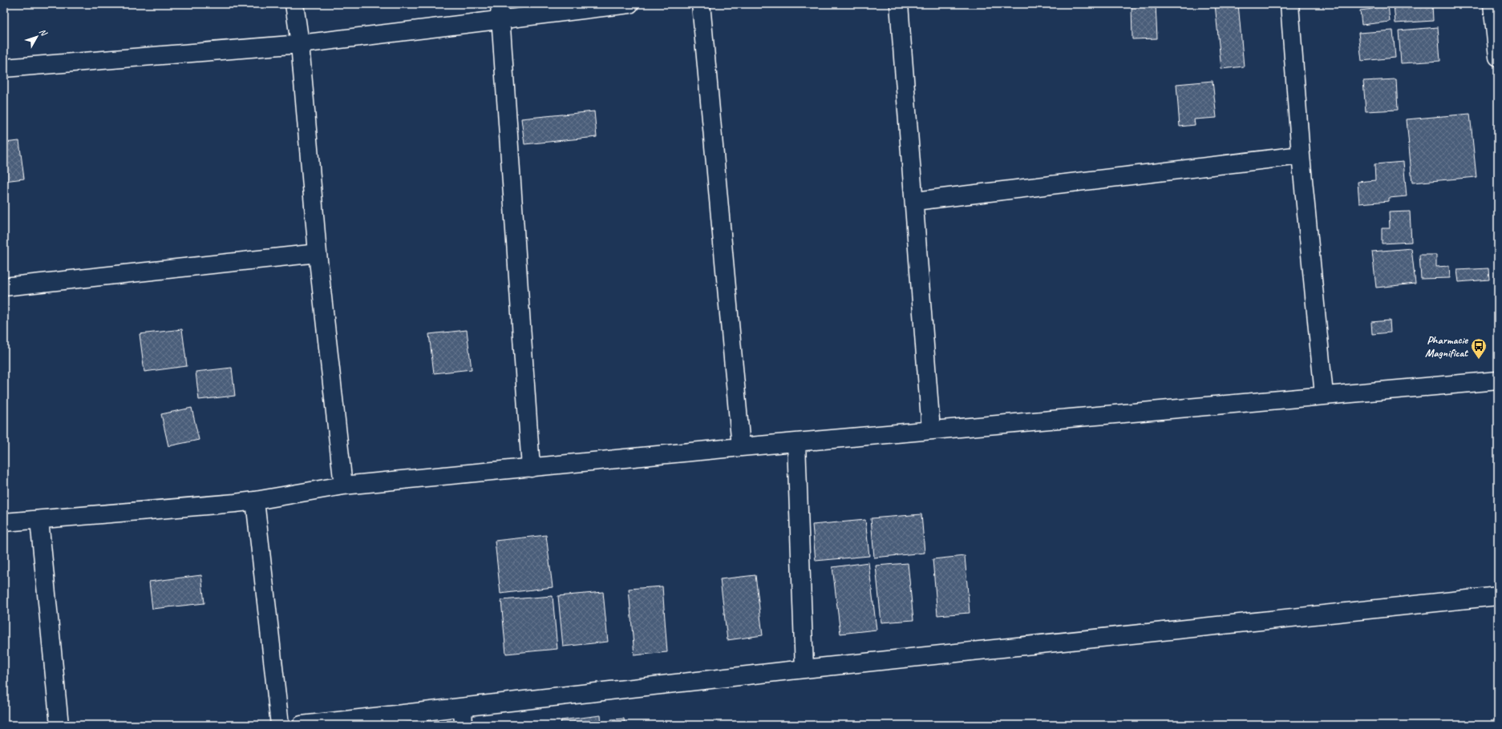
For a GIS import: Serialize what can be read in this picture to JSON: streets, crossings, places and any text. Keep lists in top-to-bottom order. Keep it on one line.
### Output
{"places":{"bus stop":["Pharmacie Magnificat"]},"north":"top right"}
